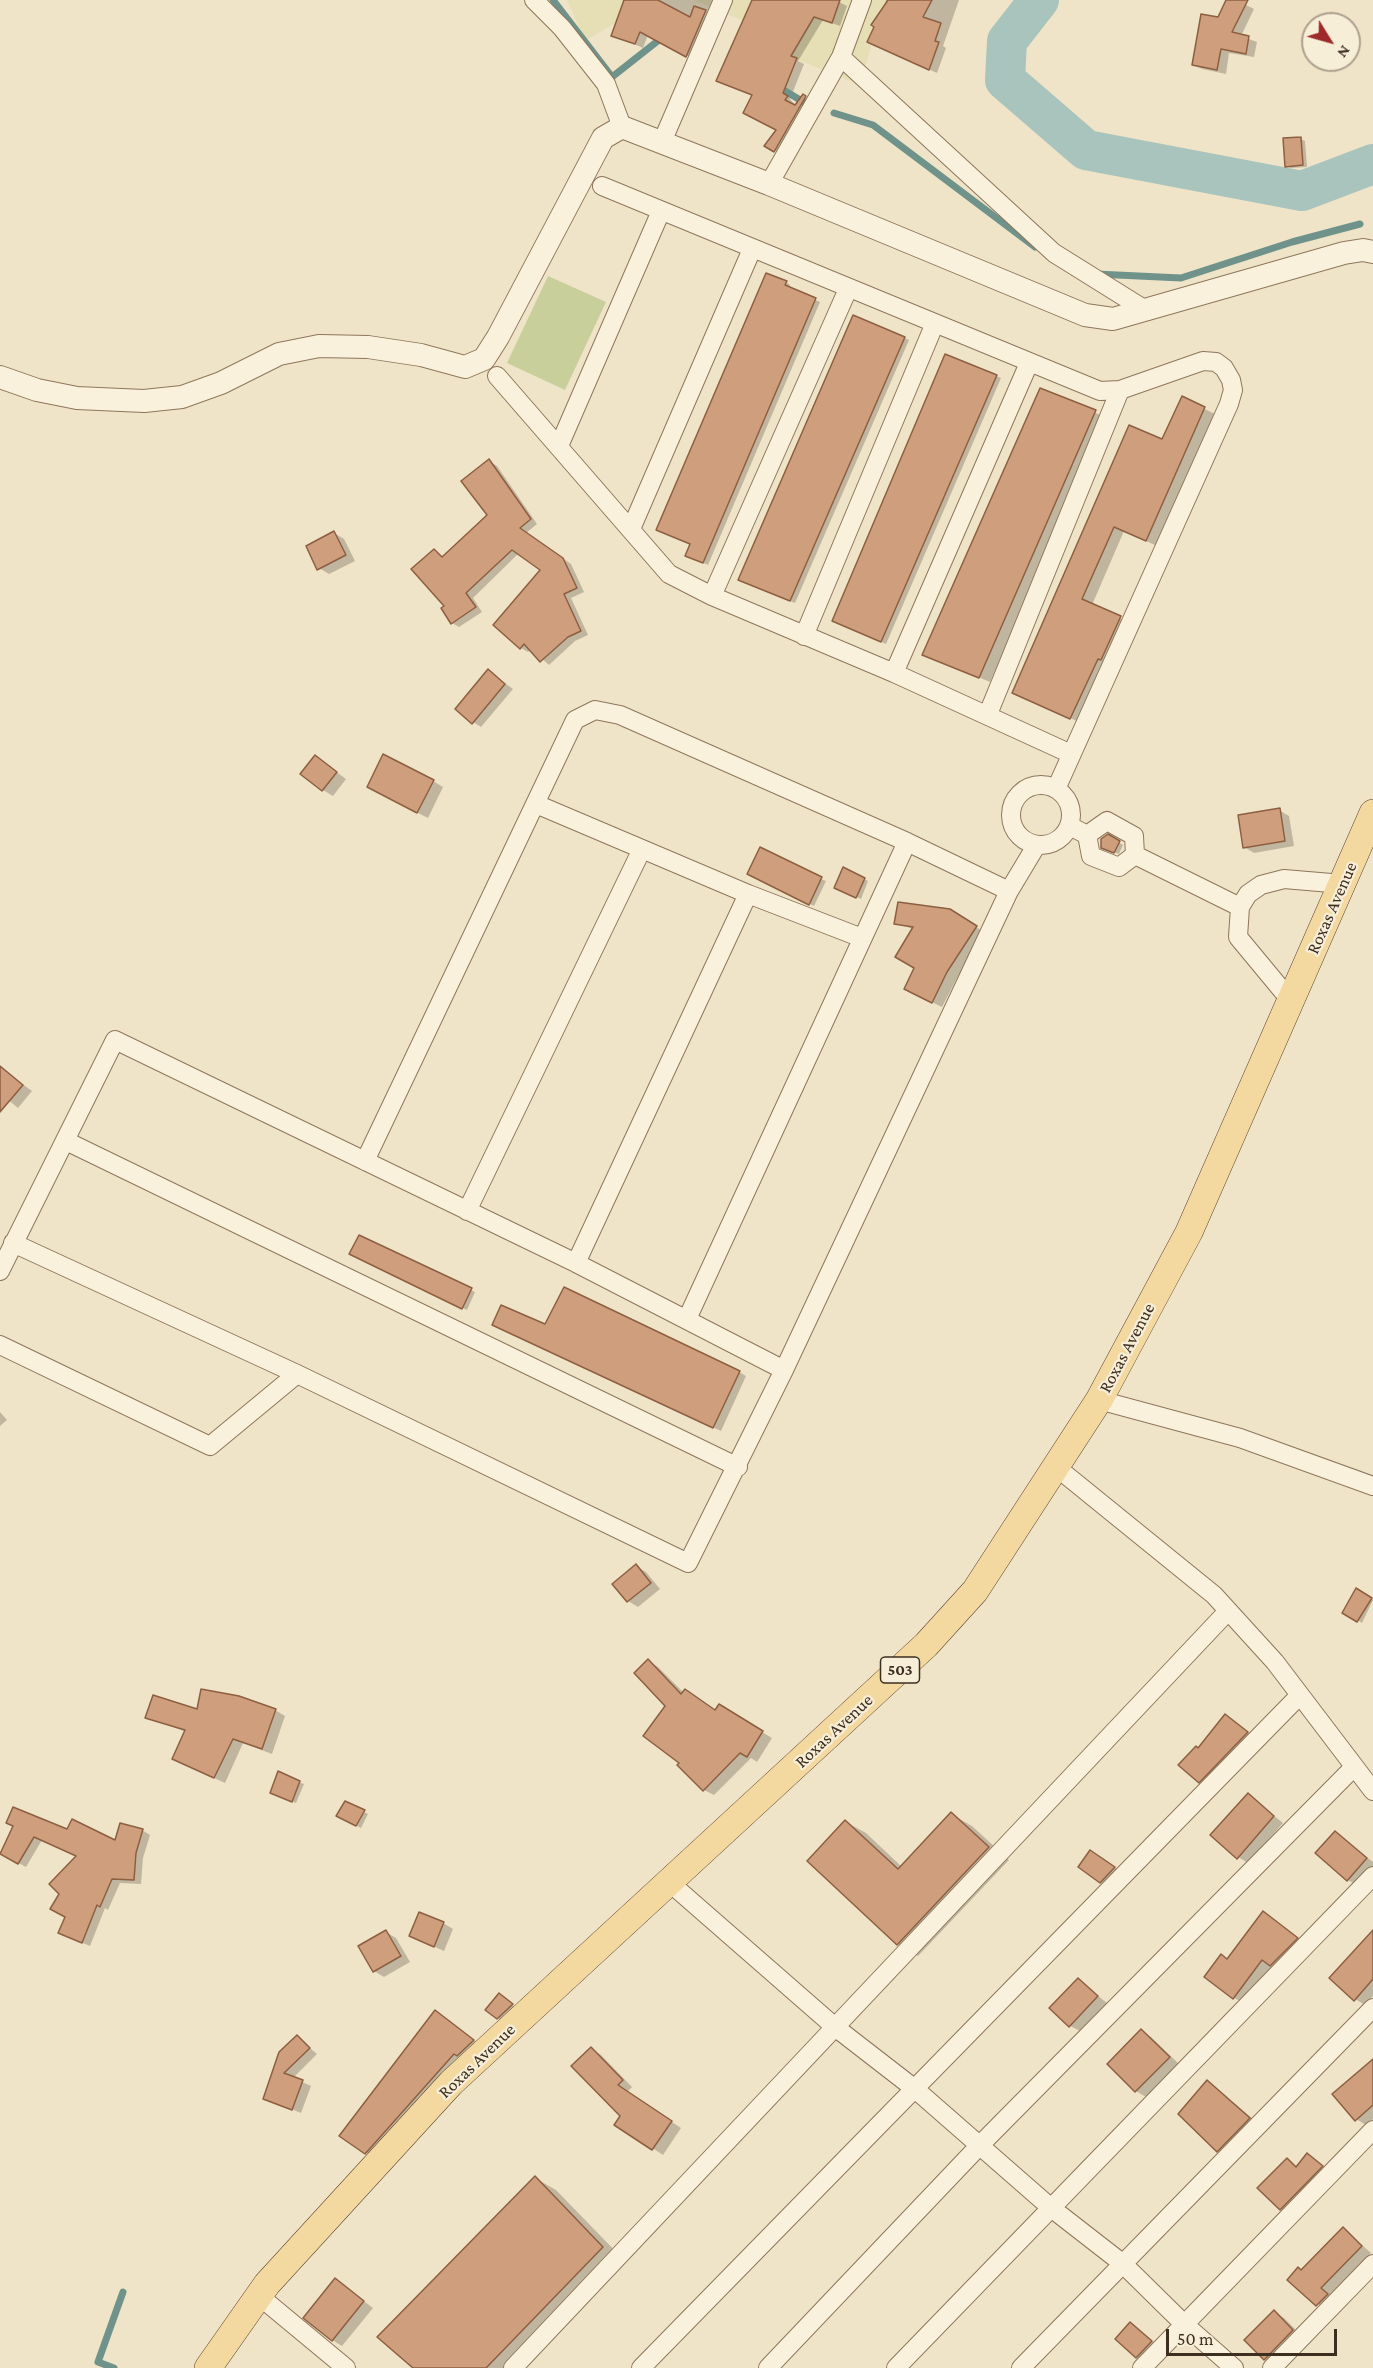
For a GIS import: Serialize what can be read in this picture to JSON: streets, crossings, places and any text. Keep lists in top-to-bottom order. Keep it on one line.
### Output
{"streets":{"main road":["Roxas Avenue","503"]},"scale_bar":"50 m","north":"bottom right"}
